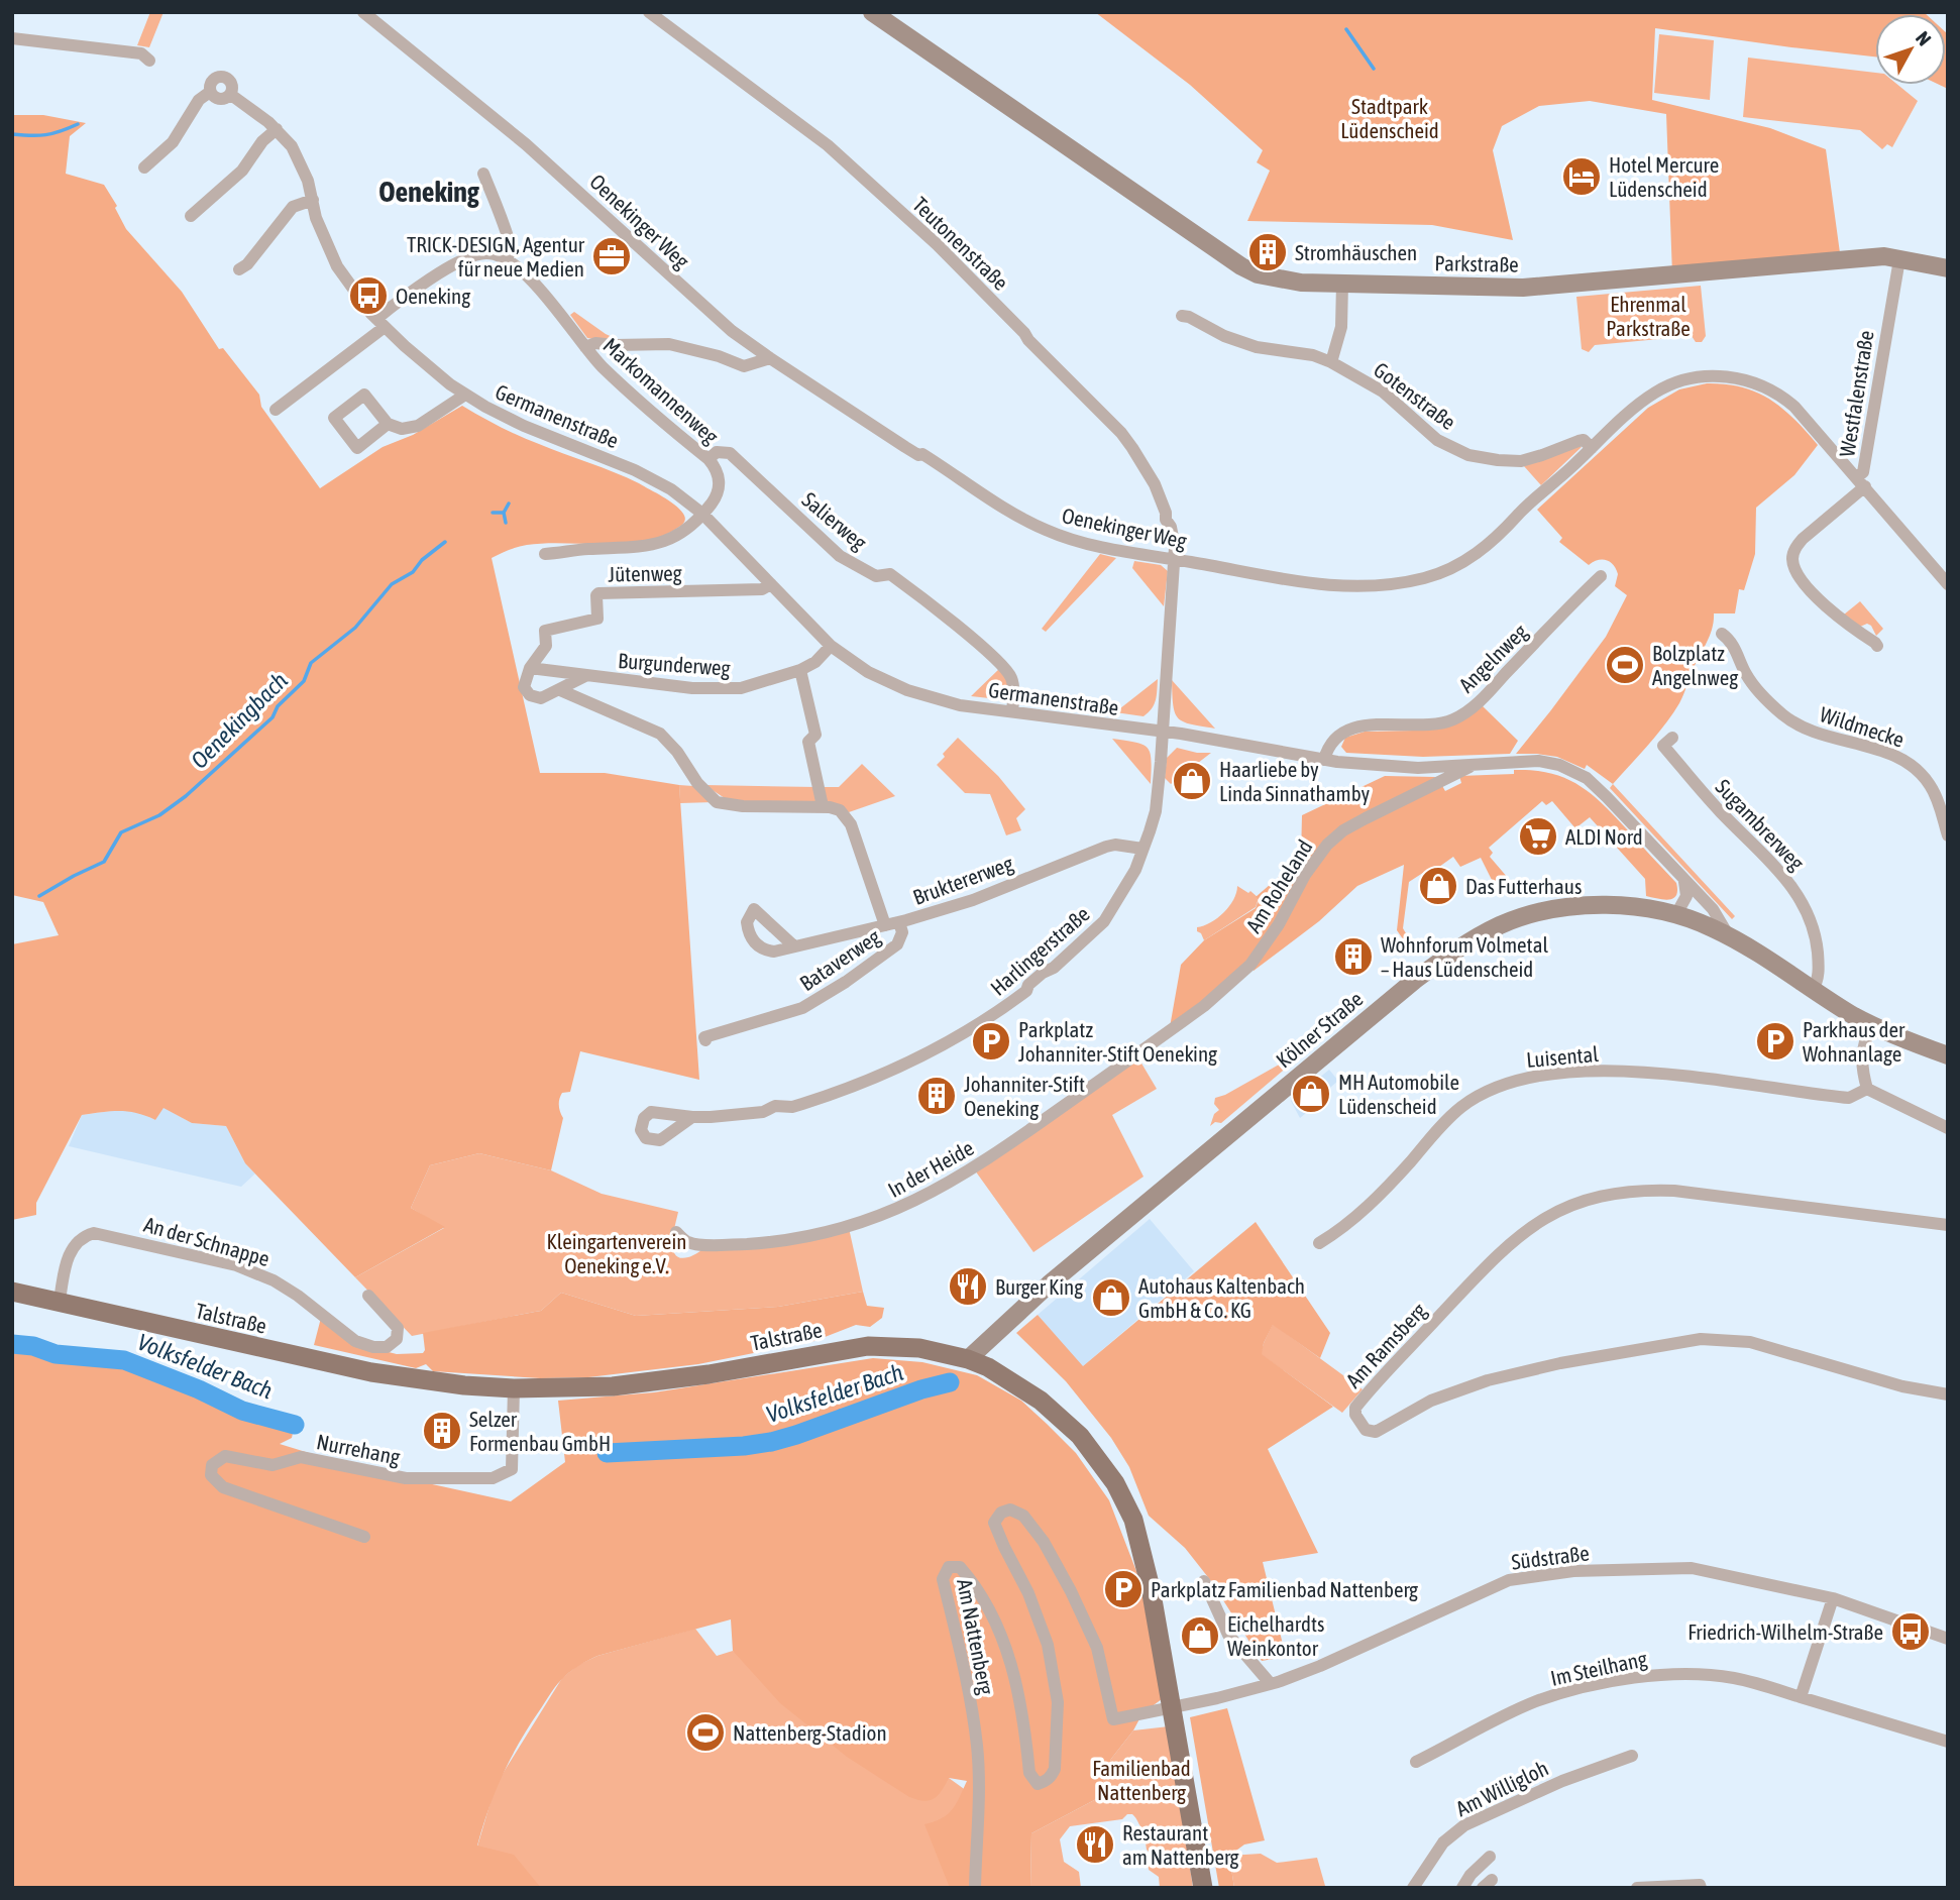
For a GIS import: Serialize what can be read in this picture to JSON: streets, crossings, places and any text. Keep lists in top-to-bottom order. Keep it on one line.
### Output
{"streets":{"main road":["Parkstraße","Kölner Straße","Talstraße"],"street":["Oenekinger Weg","Teutonenstraße","Markomannenweg","Westfalenstraße","Gotenstraße","Germanenstraße","Salierweg","Jütenweg","Angelnweg","Burgunderweg","Wildmecke","Sugambrerweg","Bruktererweg","Am Roheland","Harlingerstraße","Bataverweg","Luisental","In der Heide","An der Schnappe","Am Ramsberg","Nurrehang","Südstraße","Am Nattenberg","Im Steilhang","Am Willigloh"]},"crossings":[["Oenekinger Weg","Teutonenstraße"],["Oenekinger Weg","Westfalenstraße"],["Oenekinger Weg","Gotenstraße"],["Oenekinger Weg","Harlingerstraße"],["Teutonenstraße","Harlingerstraße"],["Parkstraße","Westfalenstraße"],["Markomannenweg","Germanenstraße"],["Markomannenweg","Salierweg"],["Germanenstraße","Salierweg"],["Germanenstraße","Jütenweg"],["Germanenstraße","Angelnweg"],["Germanenstraße","Burgunderweg"],["Germanenstraße","Am Roheland"],["Germanenstraße","Harlingerstraße"],["Germanenstraße","Kölner Straße"],["Jütenweg","Burgunderweg"],["Sugambrerweg","Kölner Straße"],["Bruktererweg","Harlingerstraße"],["Bruktererweg","Bataverweg"],["Am Roheland","In der Heide"],["Kölner Straße","Talstraße"],["An der Schnappe","Talstraße"],["Talstraße","Nurrehang"],["Talstraße","Südstraße"],["Talstraße","Am Nattenberg"],["Südstraße","Am Nattenberg"]],"districts":["Oeneking"],"water":["Oenekingbach","Volksfelder Bach"],"parks":["Stadtpark Lüdenscheid","Ehrenmal Parkstraße","Kleingartenverein Oeneking e.V.","Familienbad Nattenberg"],"places":{"hotel":["Hotel Mercure Lüdenscheid"],"building":["Stromhäuschen","Wohnforum Volmetal – Haus Lüdenscheid","Johanniter-Stift Oeneking","Selzer Formenbau GmbH"],"office":["TRICK-DESIGN, Agentur für neue Medien"],"bus stop":["Oeneking","Friedrich-Wilhelm-Straße"],"sports":["Bolzplatz Angelnweg","Nattenberg-Stadion"],"shop":["Haarliebe by Linda Sinnathamby","Das Futterhaus","MH Automobile Lüdenscheid","Autohaus Kaltenbach GmbH & Co. KG","Eichelhardts Weinkontor"],"supermarket":["ALDI Nord"],"parking":["Parkplatz Johanniter-Stift Oeneking","Parkhaus der Wohnanlage","Parkplatz Familienbad Nattenberg"],"restaurant":["Burger King","Restaurant am Nattenberg"]},"north":"top right"}
